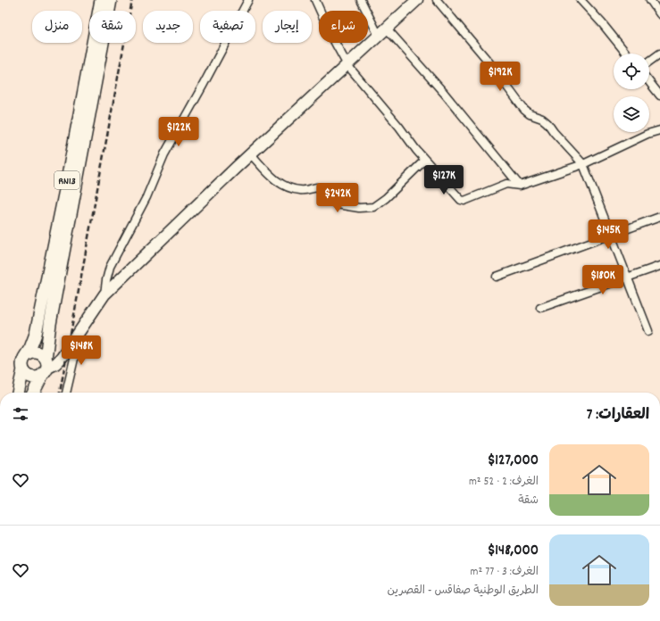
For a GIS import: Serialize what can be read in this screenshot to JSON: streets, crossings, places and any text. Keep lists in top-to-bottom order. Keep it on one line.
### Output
{"streets":{"main road":["RN13"]},"page":{"chip":["شراء","إيجار","تصفية","جديد","شقة","منزل"],"price":["$192K","$122K","$127K","$242K","$145K","$180K","$148K"],"heading":"العقارات: 7","list":[{"name":"$127,000","note":"الغرف: 2 · 52 m² · شقة"},{"name":"$148,000","note":"الغرف: 3 · 77 m² · الطريق الوطنية صفاقس - القصرين"}]}}
